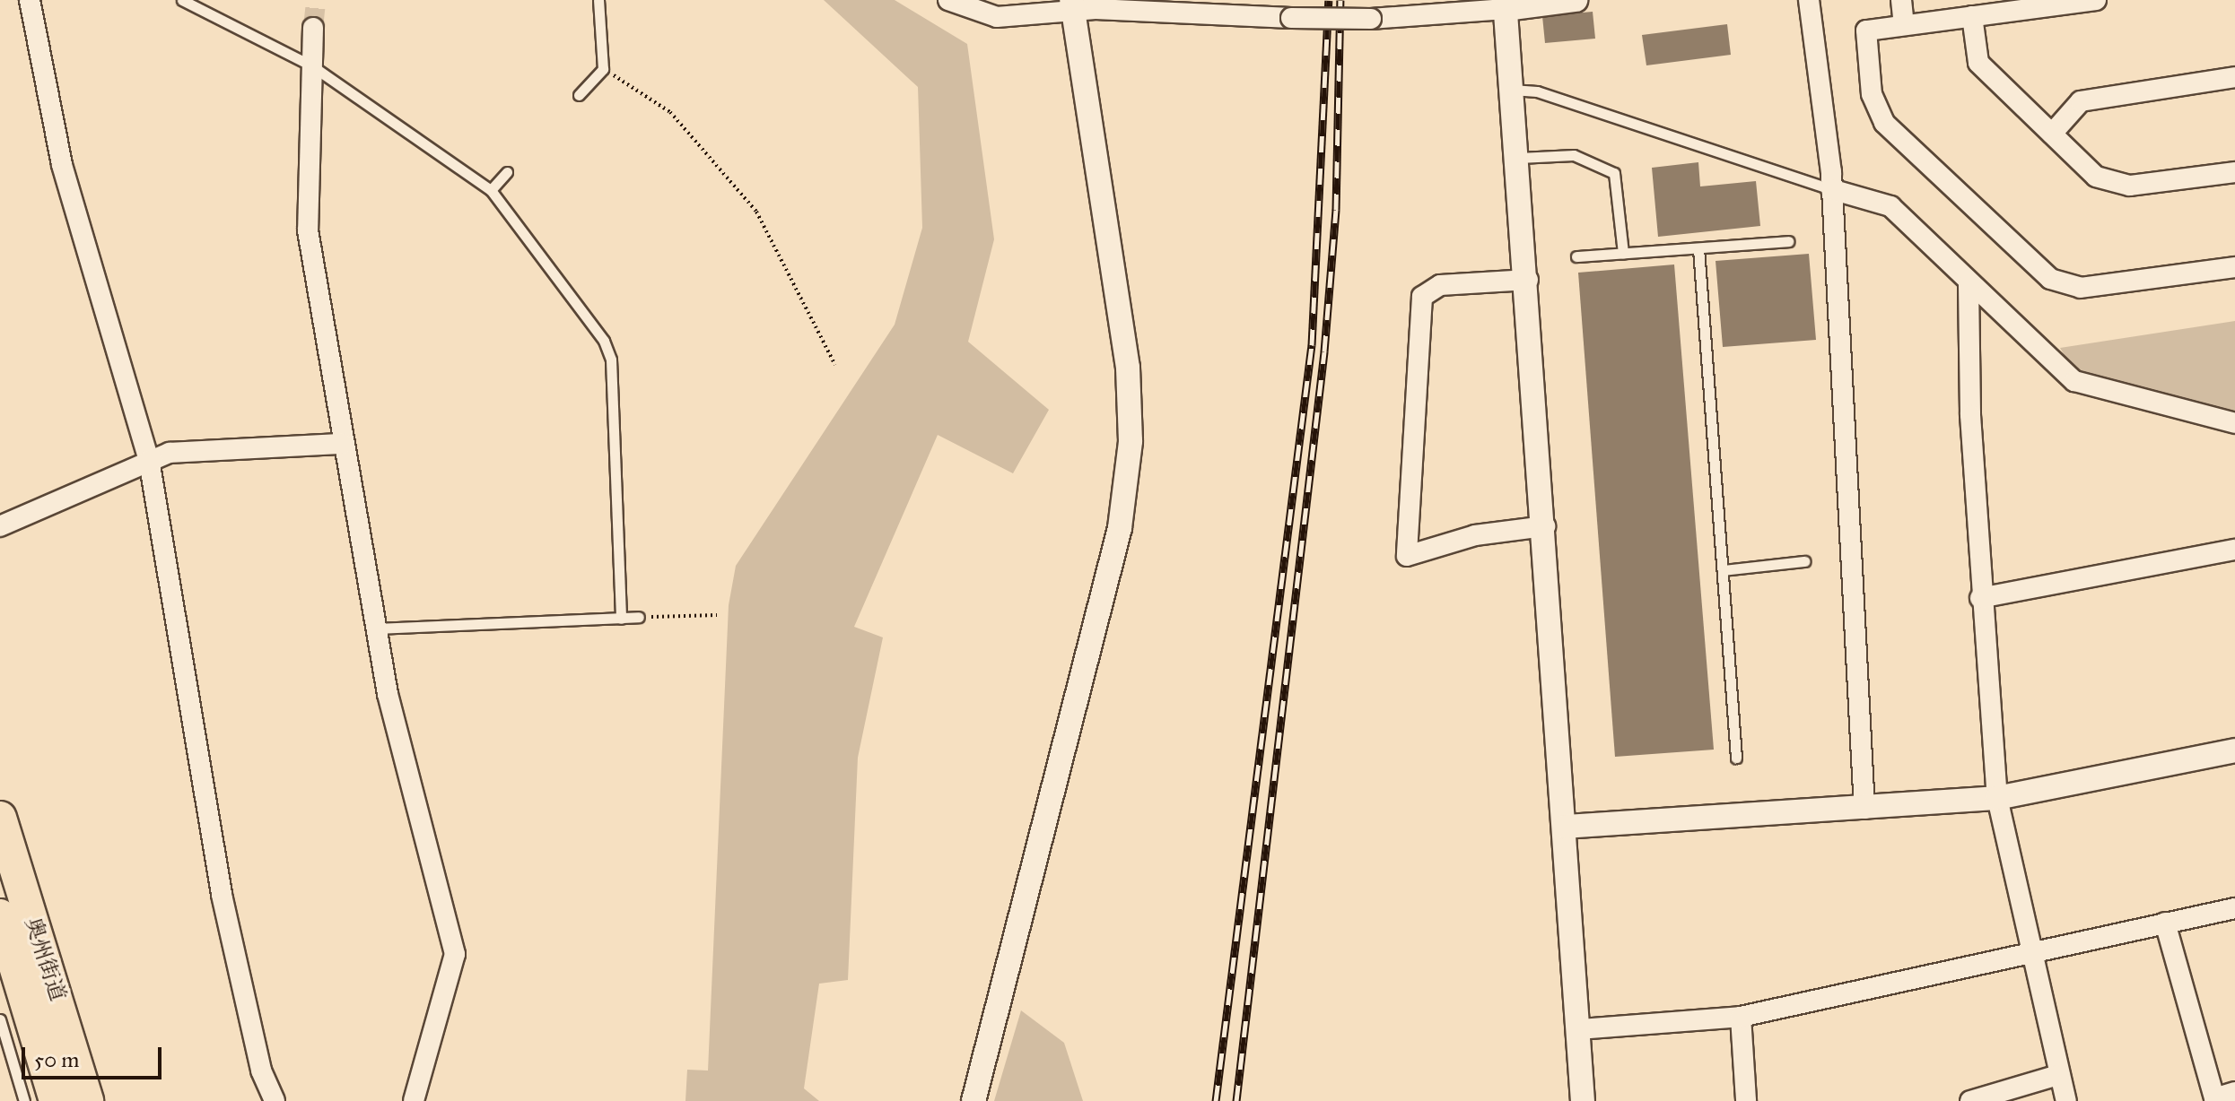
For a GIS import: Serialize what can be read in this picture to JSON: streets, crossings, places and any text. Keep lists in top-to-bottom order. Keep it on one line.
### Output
{"streets":{"highway":["奥州街道"]},"scale_bar":"50 m"}
